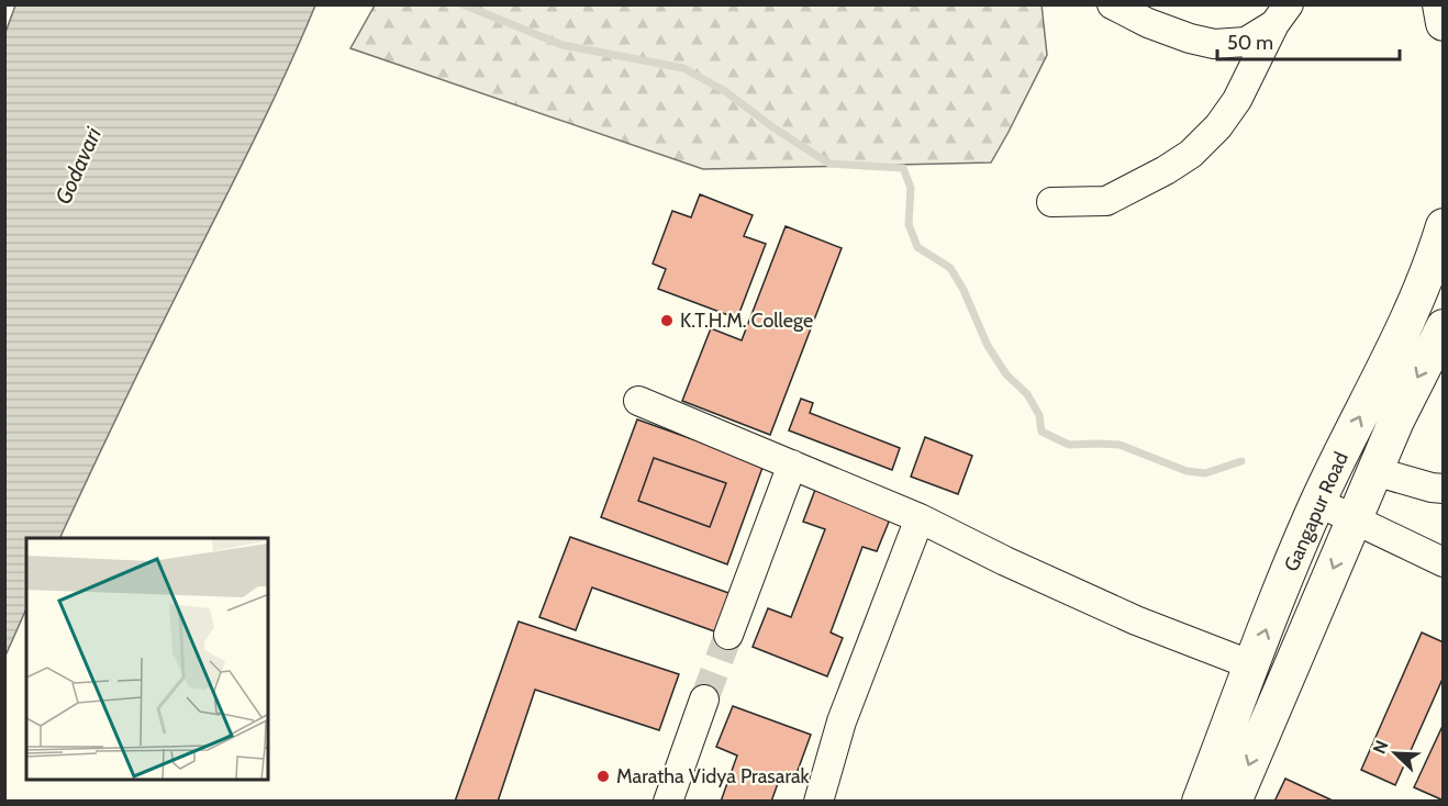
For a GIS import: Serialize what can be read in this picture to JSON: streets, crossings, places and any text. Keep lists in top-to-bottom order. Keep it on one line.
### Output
{"streets":{"main road":["Gangapur Road"]},"water":["Godavari"],"places":["K.T.H.M. College","Maratha Vidya Prasarak"],"scale_bar":"50 m","north":"top left"}
